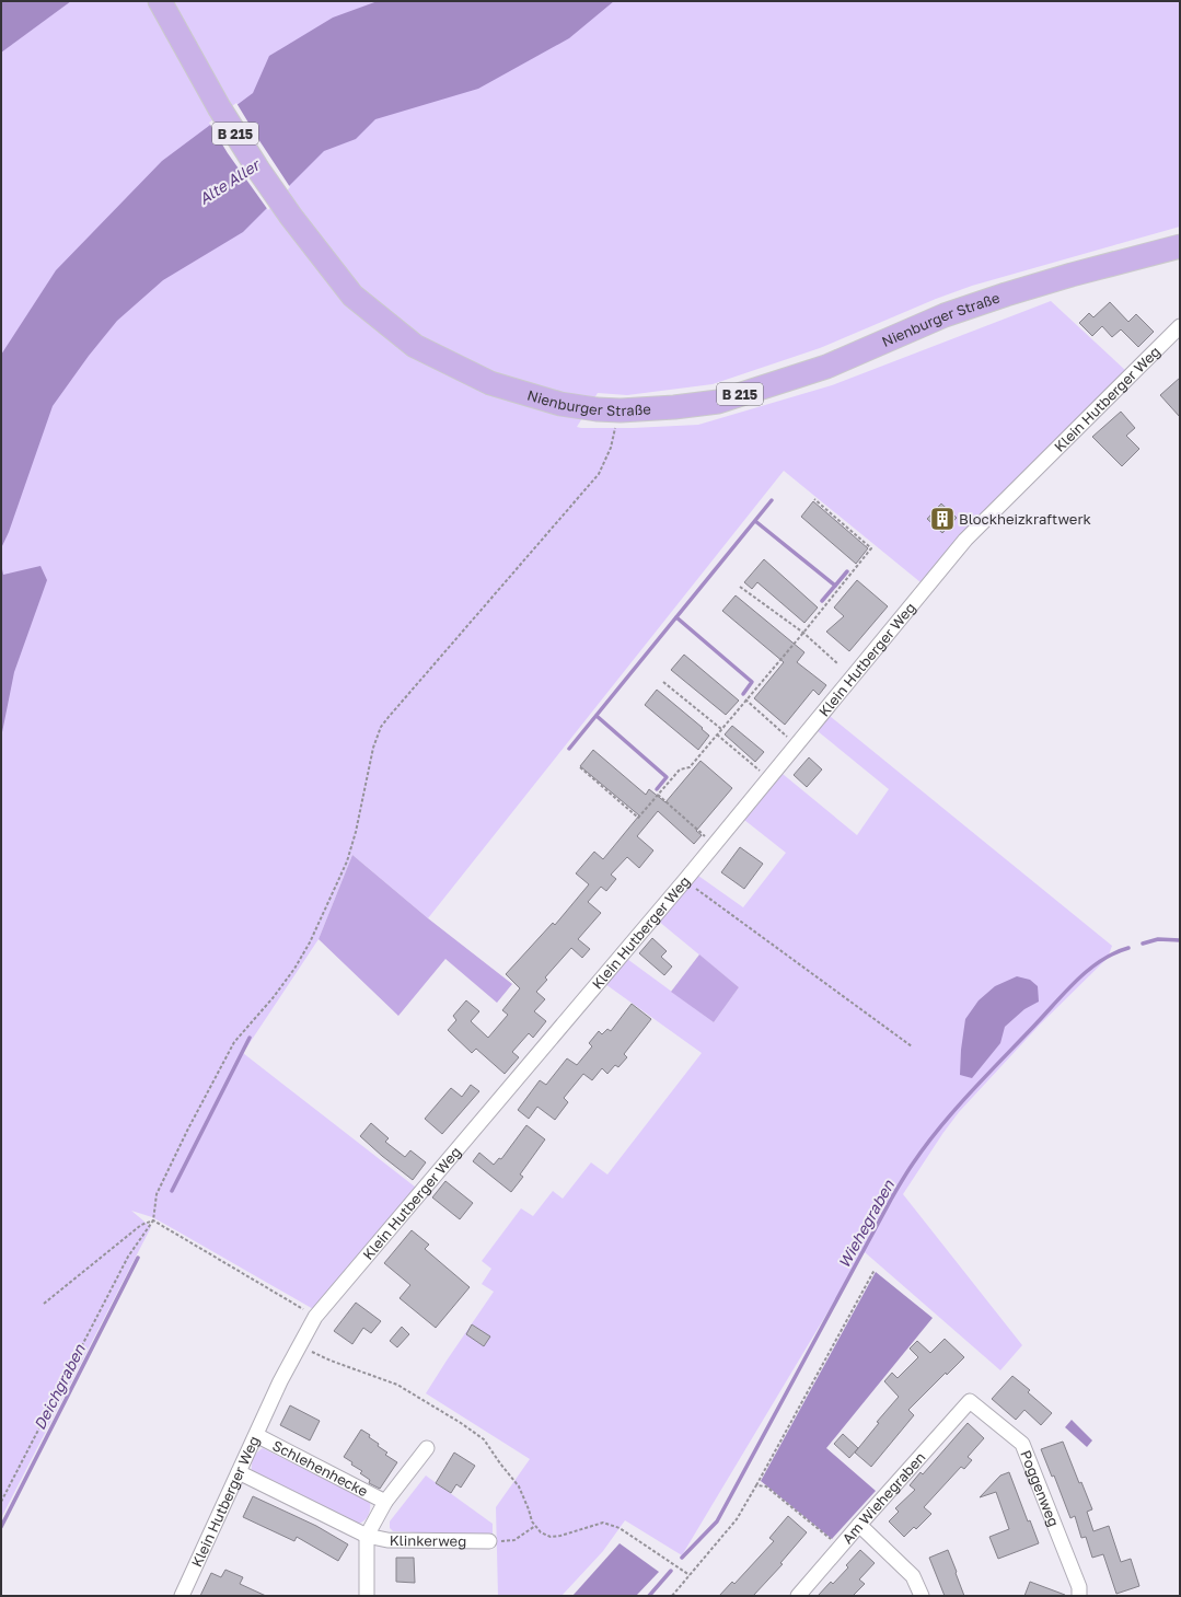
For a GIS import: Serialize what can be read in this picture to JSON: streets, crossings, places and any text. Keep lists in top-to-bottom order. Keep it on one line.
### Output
{"streets":{"main road":["B 215","Nienburger Straße"],"street":["Klein Hutberger Weg","Schlehenhecke","Poggenweg","Am Wiehegraben","Klinkerweg"]},"crossings":[["Klein Hutberger Weg","Schlehenhecke"],["Schlehenhecke","Klinkerweg"],["Poggenweg","Am Wiehegraben"]],"water":["Alte Aller","Wiehegraben","Deichgraben"],"places":{"building":["Blockheizkraftwerk"]}}
